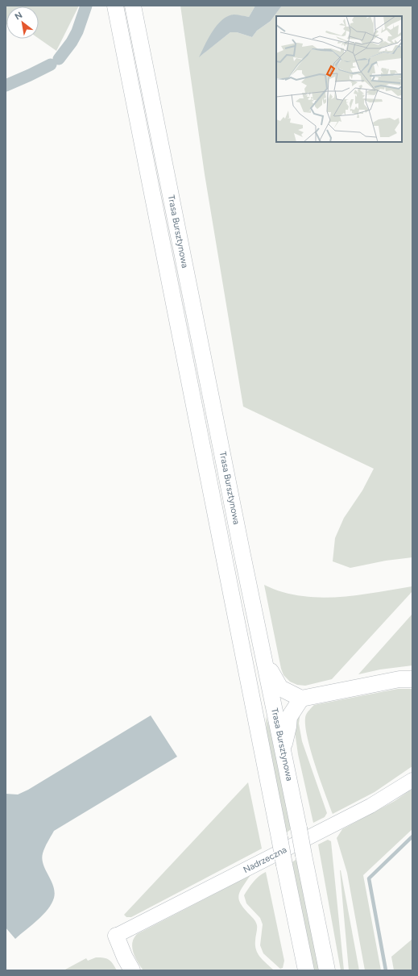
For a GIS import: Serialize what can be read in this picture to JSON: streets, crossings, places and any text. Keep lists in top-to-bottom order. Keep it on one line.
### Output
{"streets":{"main road":["Trasa Bursztynowa"],"street":["Nadrzeczna"]},"north":"top left"}
